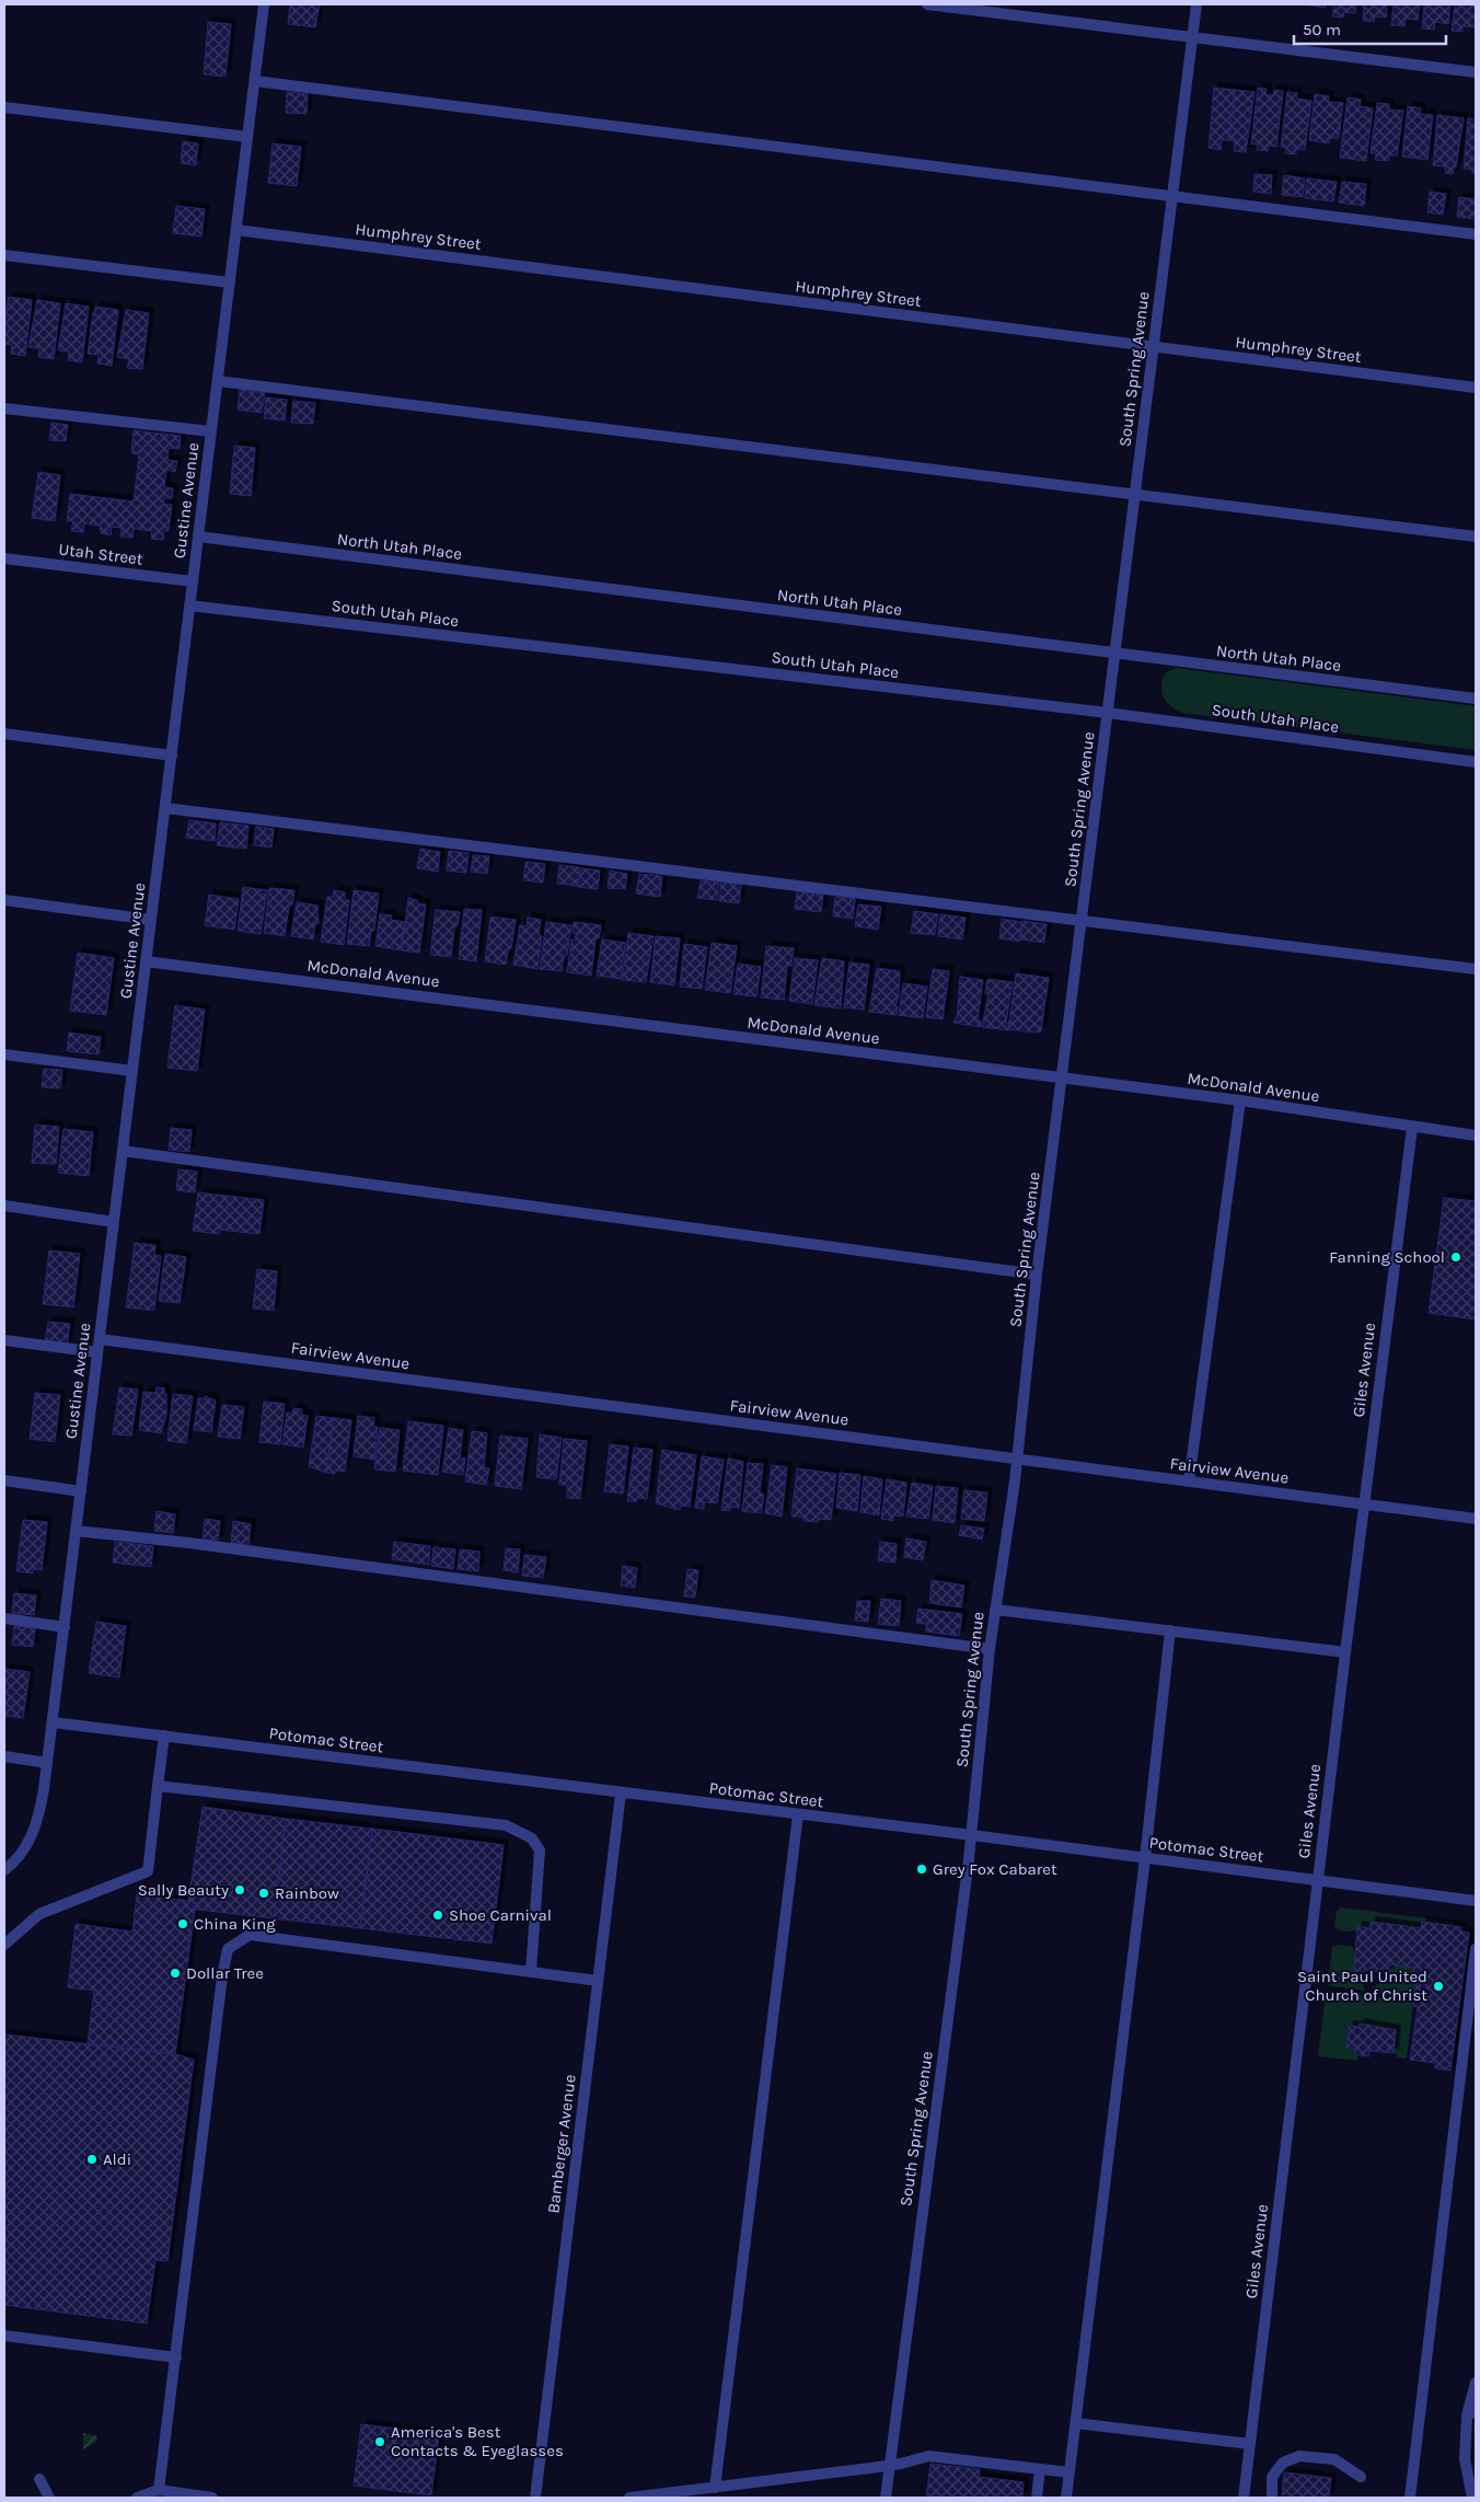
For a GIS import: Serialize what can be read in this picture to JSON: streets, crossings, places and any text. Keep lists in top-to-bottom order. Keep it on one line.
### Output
{"streets":{"street":["Humphrey Street","South Spring Avenue","Gustine Avenue","North Utah Place","Utah Street","South Utah Place","McDonald Avenue","Fairview Avenue","Giles Avenue","Potomac Street","Bamberger Avenue"]},"crossings":[["Humphrey Street","South Spring Avenue"],["Humphrey Street","Gustine Avenue"],["South Spring Avenue","North Utah Place"],["South Spring Avenue","South Utah Place"],["South Spring Avenue","McDonald Avenue"],["South Spring Avenue","Fairview Avenue"],["South Spring Avenue","Potomac Street"],["Gustine Avenue","North Utah Place"],["Gustine Avenue","Utah Street"],["Gustine Avenue","South Utah Place"],["Gustine Avenue","McDonald Avenue"],["Gustine Avenue","Fairview Avenue"],["Gustine Avenue","Potomac Street"],["McDonald Avenue","Giles Avenue"],["Fairview Avenue","Giles Avenue"],["Giles Avenue","Potomac Street"],["Potomac Street","Bamberger Avenue"]],"places":["Fanning School","Grey Fox Cabaret","Sally Beauty","Rainbow","Shoe Carnival","China King","Dollar Tree","Saint Paul United Church of Christ","Aldi","America's Best Contacts & Eyeglasses"],"scale_bar":"50 m"}
